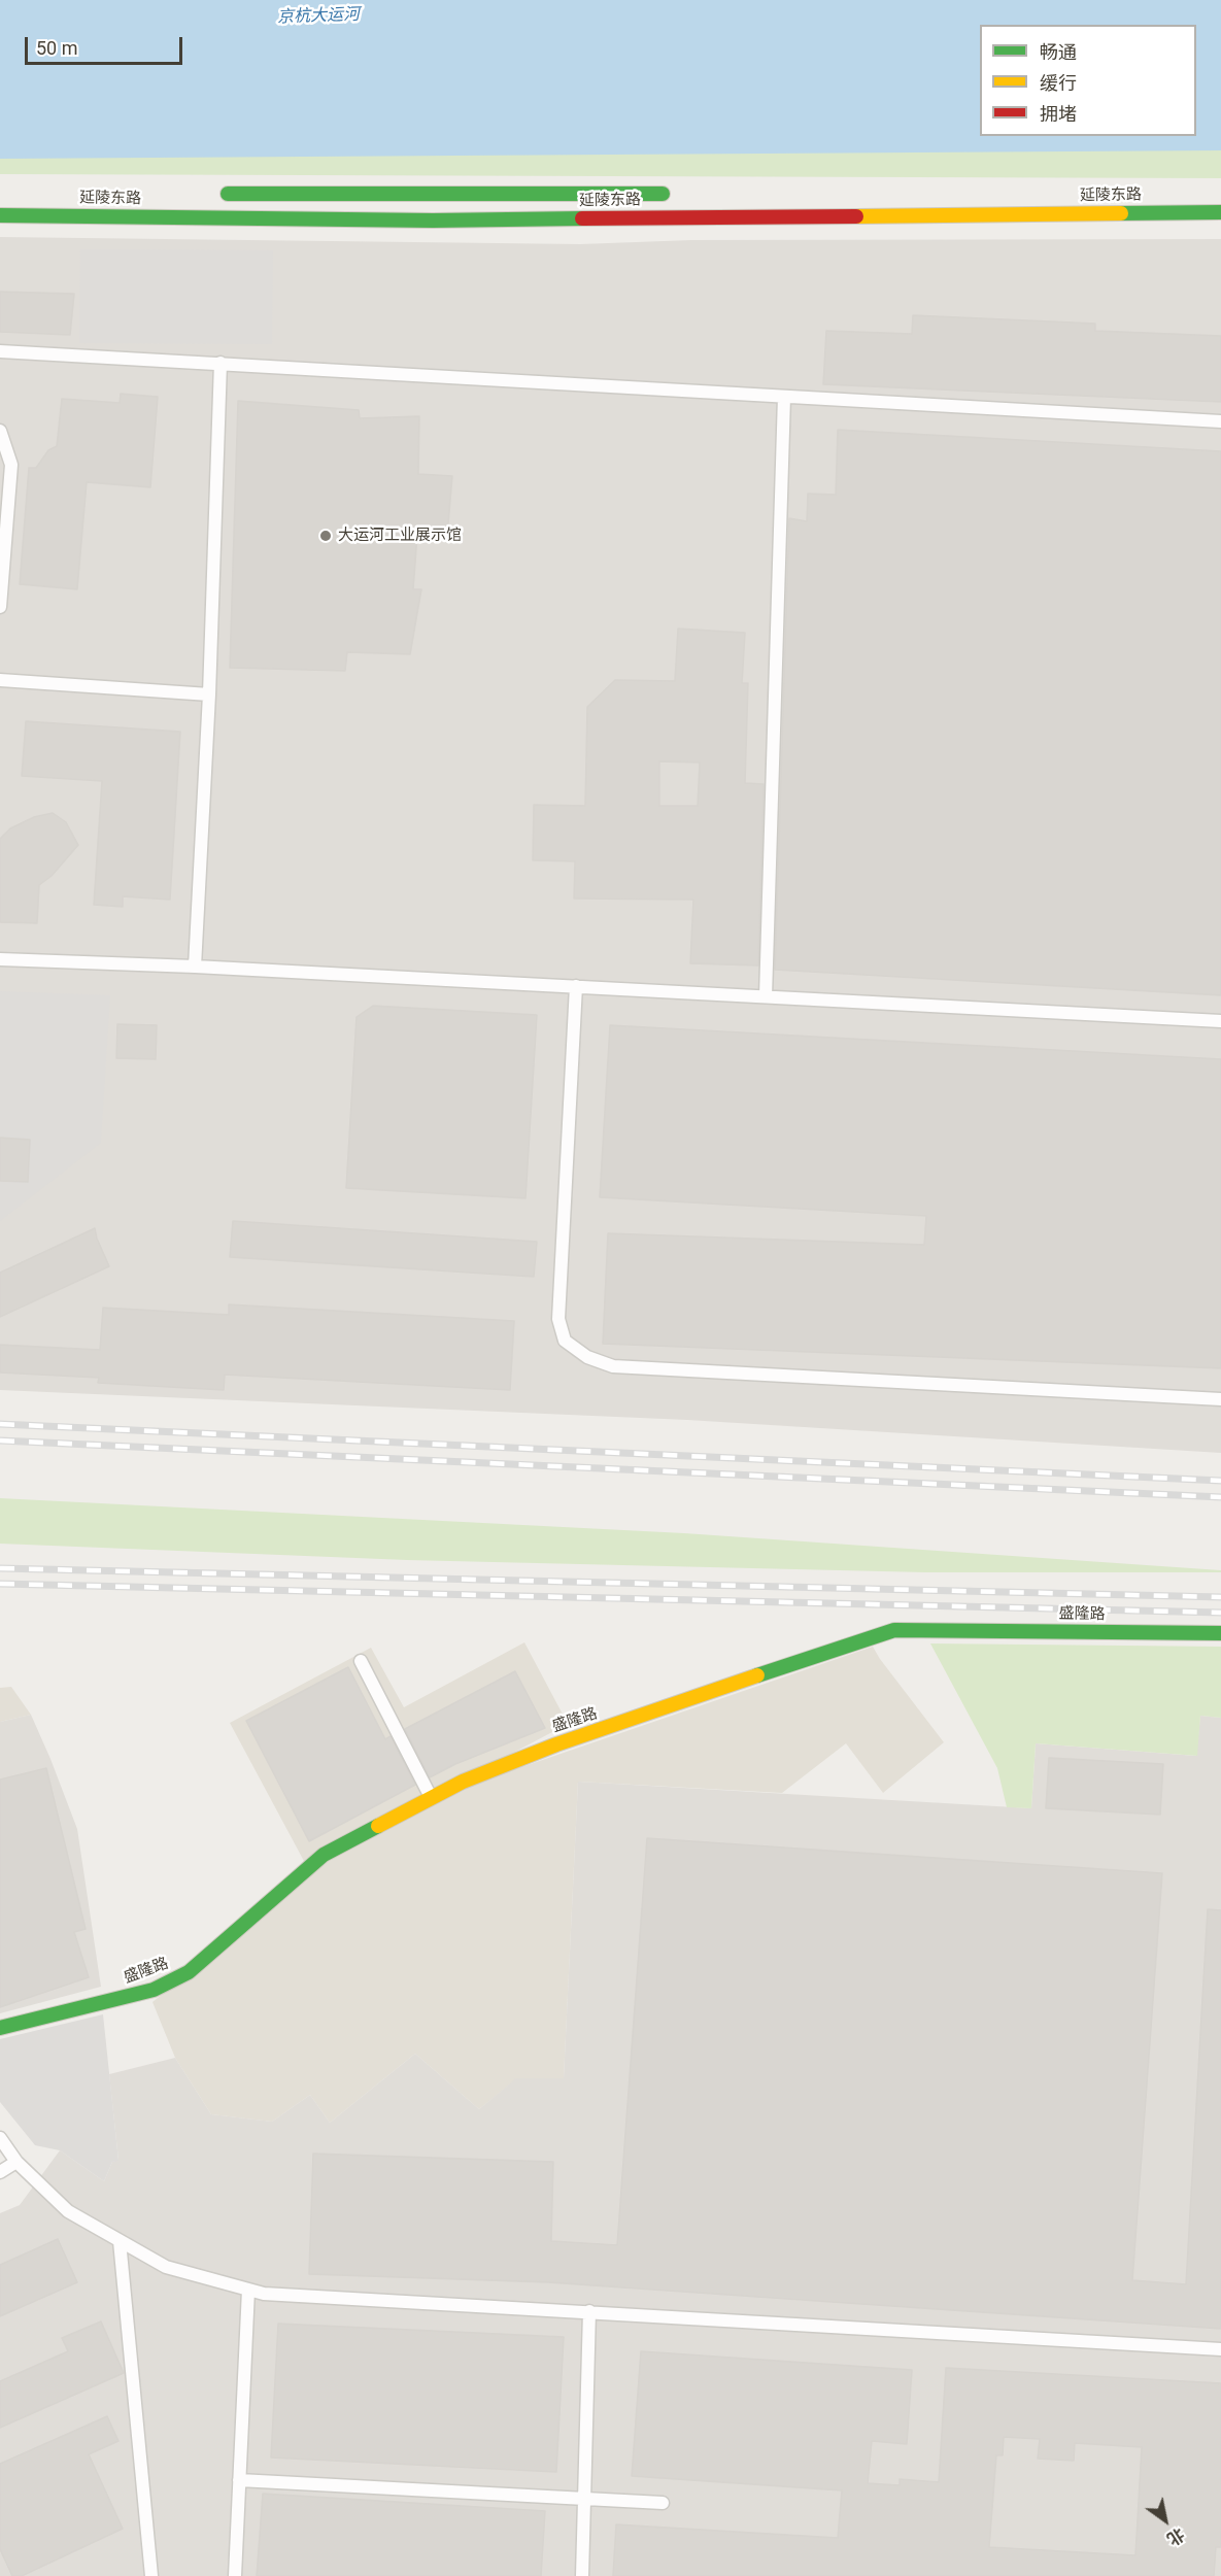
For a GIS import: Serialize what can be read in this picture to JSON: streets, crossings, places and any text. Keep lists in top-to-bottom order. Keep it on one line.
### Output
{"streets":{"main road":["延陵东路","盛隆路"]},"water":["京杭大运河"],"places":["大运河工业展示馆"],"legend":["畅通","缓行","拥堵"],"scale_bar":"50 m","north":"bottom right"}
